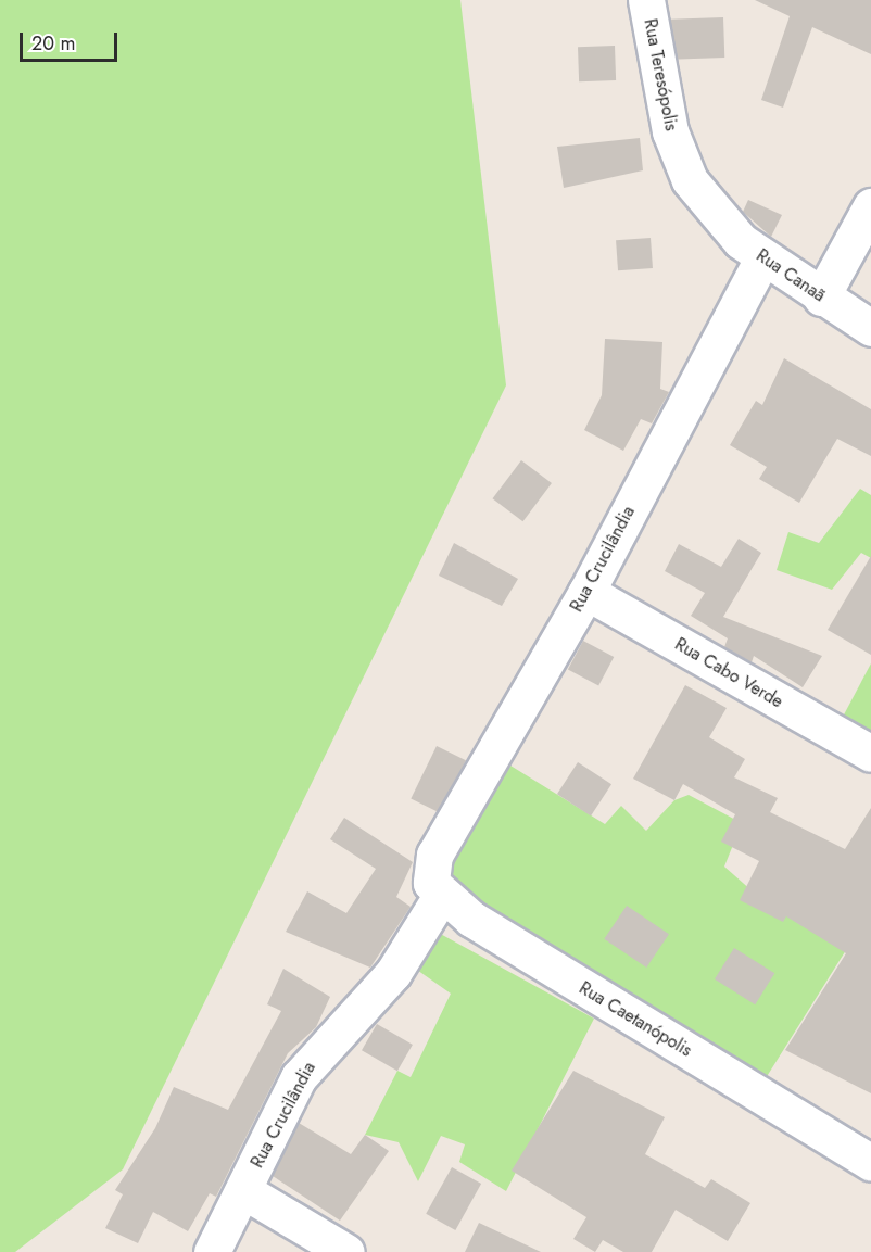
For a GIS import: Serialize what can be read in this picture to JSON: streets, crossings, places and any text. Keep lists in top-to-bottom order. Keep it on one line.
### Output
{"streets":{"street":["Rua Teresópolis","Rua Canaã","Rua Crucilândia","Rua Cabo Verde","Rua Caetanópolis"]},"crossings":[["Rua Teresópolis","Rua Canaã"],["Rua Canaã","Rua Crucilândia"],["Rua Crucilândia","Rua Cabo Verde"],["Rua Crucilândia","Rua Caetanópolis"]],"scale_bar":"20 m"}
